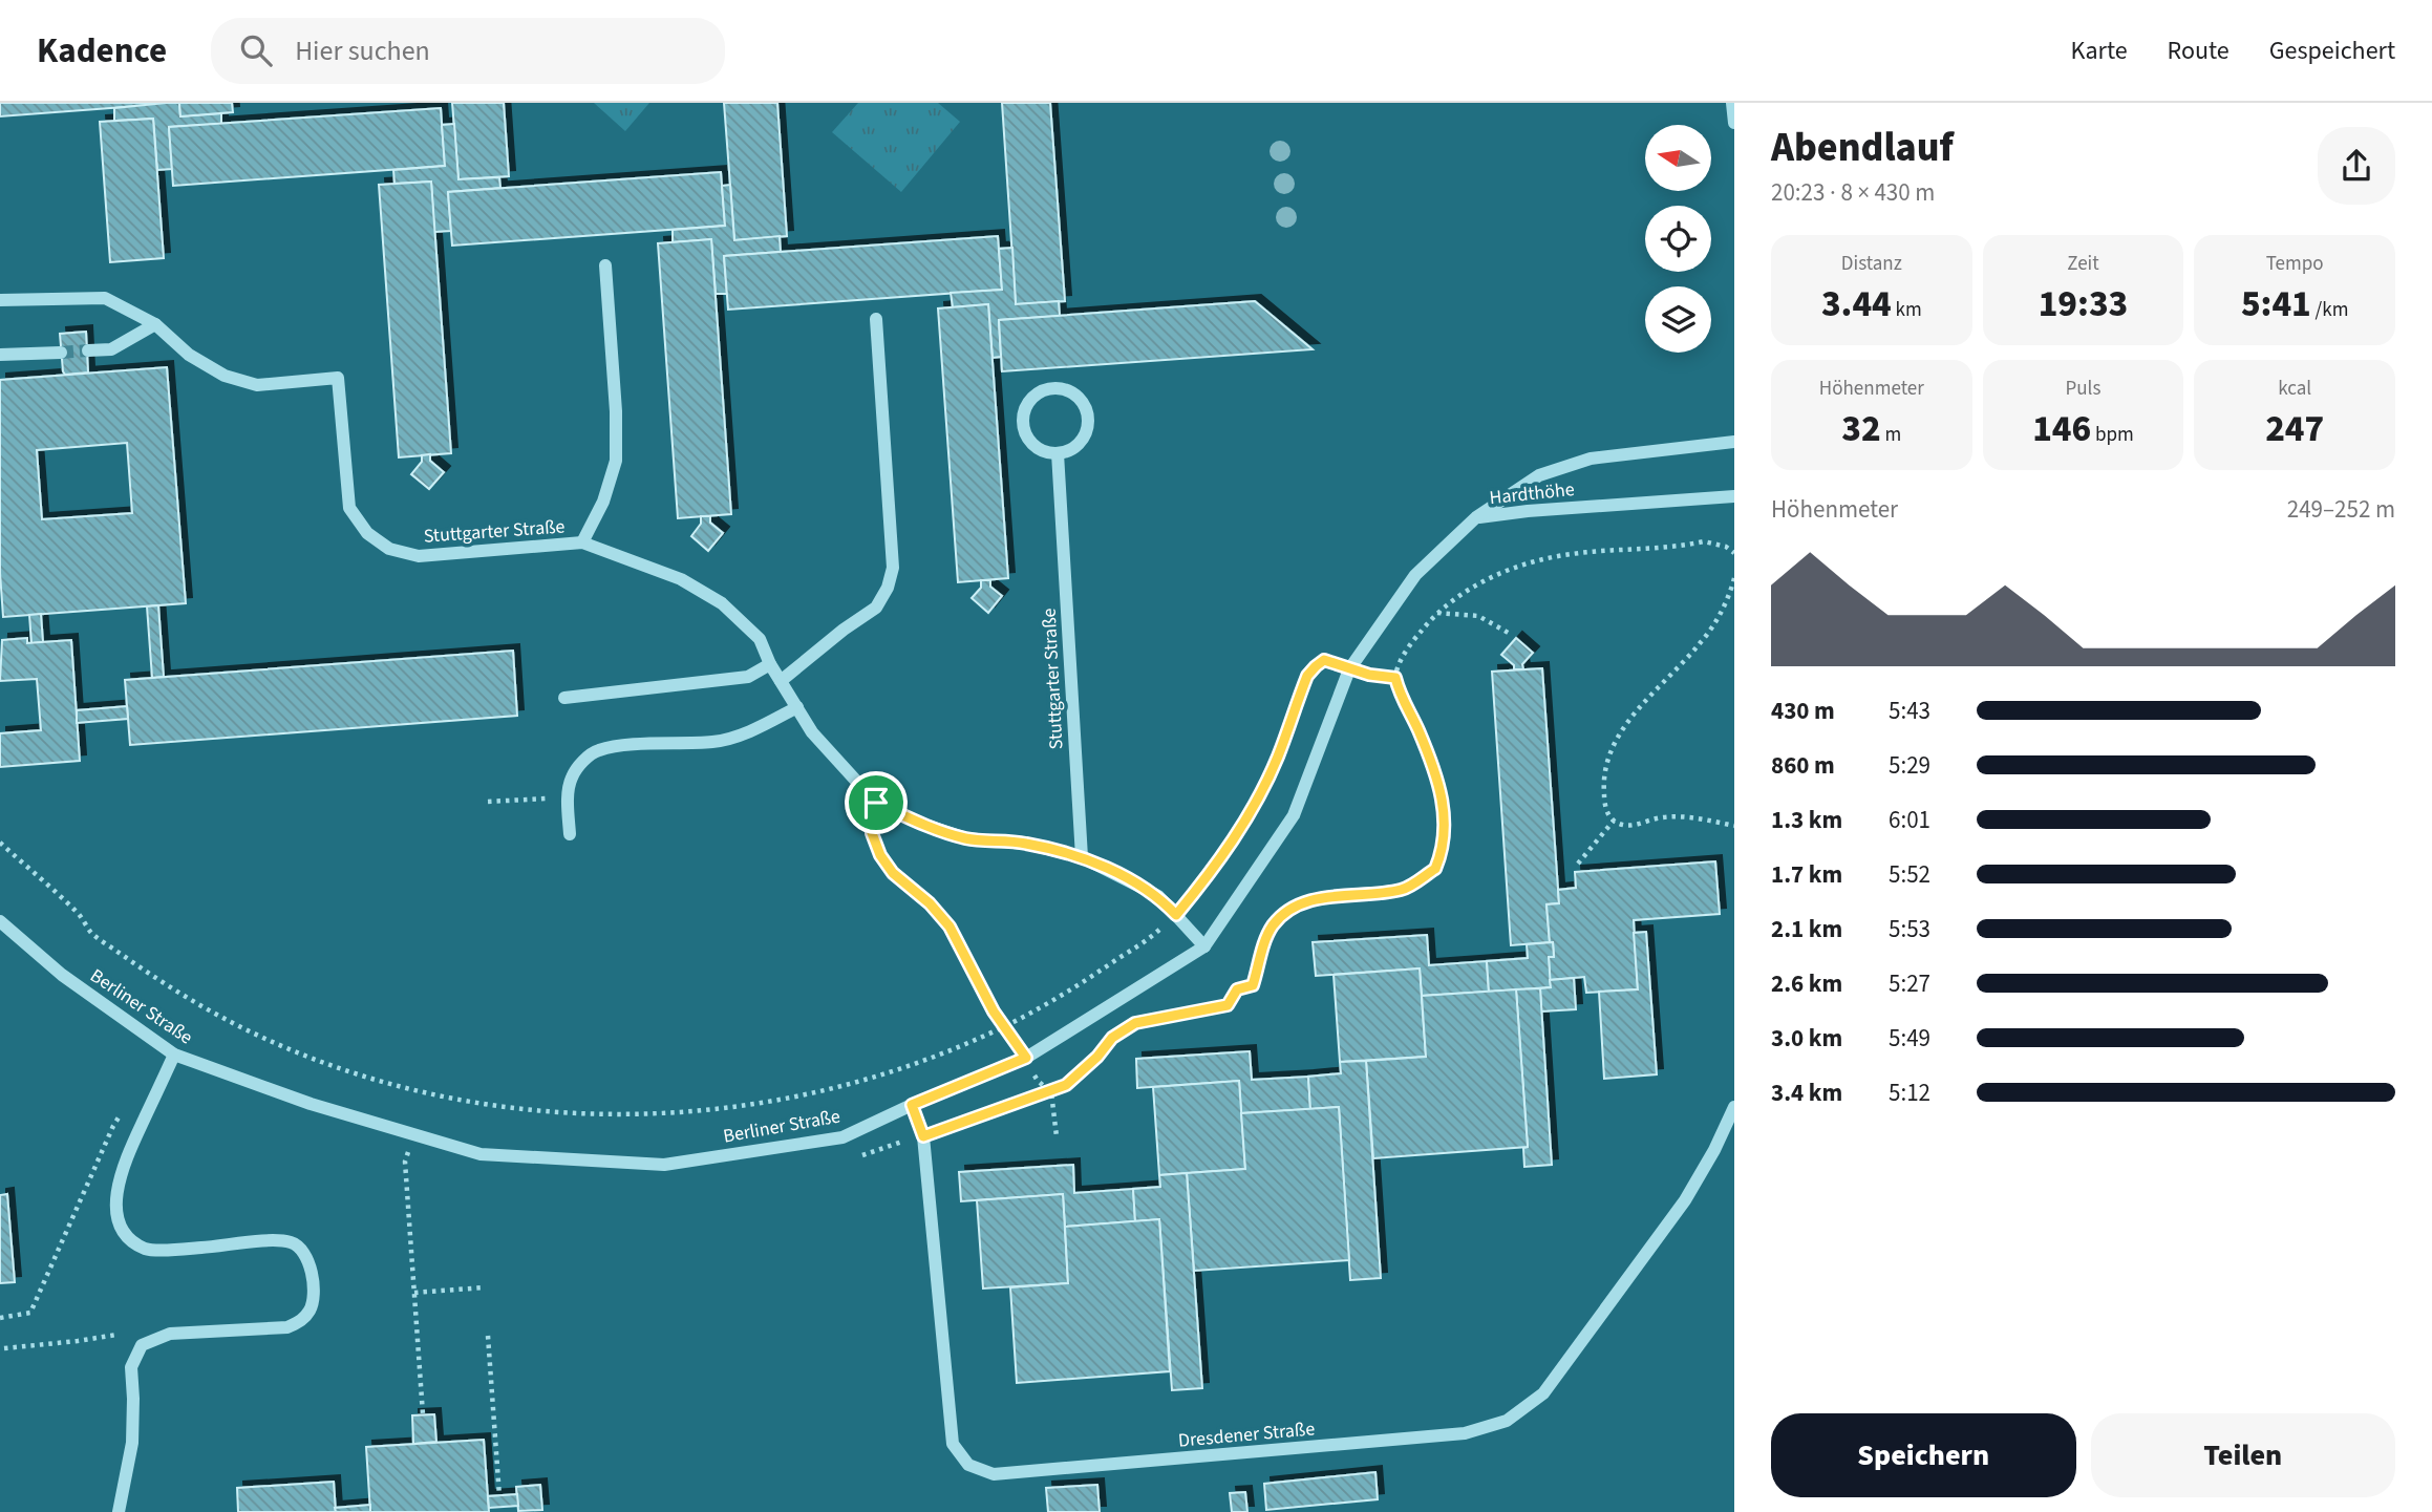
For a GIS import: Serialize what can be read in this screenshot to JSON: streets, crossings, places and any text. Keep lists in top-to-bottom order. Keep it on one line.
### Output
{"streets":{"lane":["Hardthöhe","Stuttgarter Straße","Berliner Straße","Dresdener Straße"]},"crossings":[["Hardthöhe","Berliner Straße"],["Stuttgarter Straße","Berliner Straße"],["Berliner Straße","Dresdener Straße"]],"north":"left","page":{"header":"Kadence","search":"Hier suchen","nav":["Karte","Route","Gespeichert"],"heading":["Abendlauf","20:23 · 8 × 430 m"],"stats":[["Distanz","3.44 km"],["Zeit","19:33"],["Tempo","5:41 /km"],["Höhenmeter","32 m"],["Puls","146 bpm"],["kcal","247"]],"chart":["Höhenmeter","249–252 m"],"list":[{"name":"430 m","note":"5:43"},{"name":"860 m","note":"5:29"},{"name":"1.3 km","note":"6:01"},{"name":"1.7 km","note":"5:52"},{"name":"2.1 km","note":"5:53"},{"name":"2.6 km","note":"5:27"},{"name":"3.0 km","note":"5:49"},{"name":"3.4 km","note":"5:12"}],"buttons":["Speichern","Teilen"]}}
